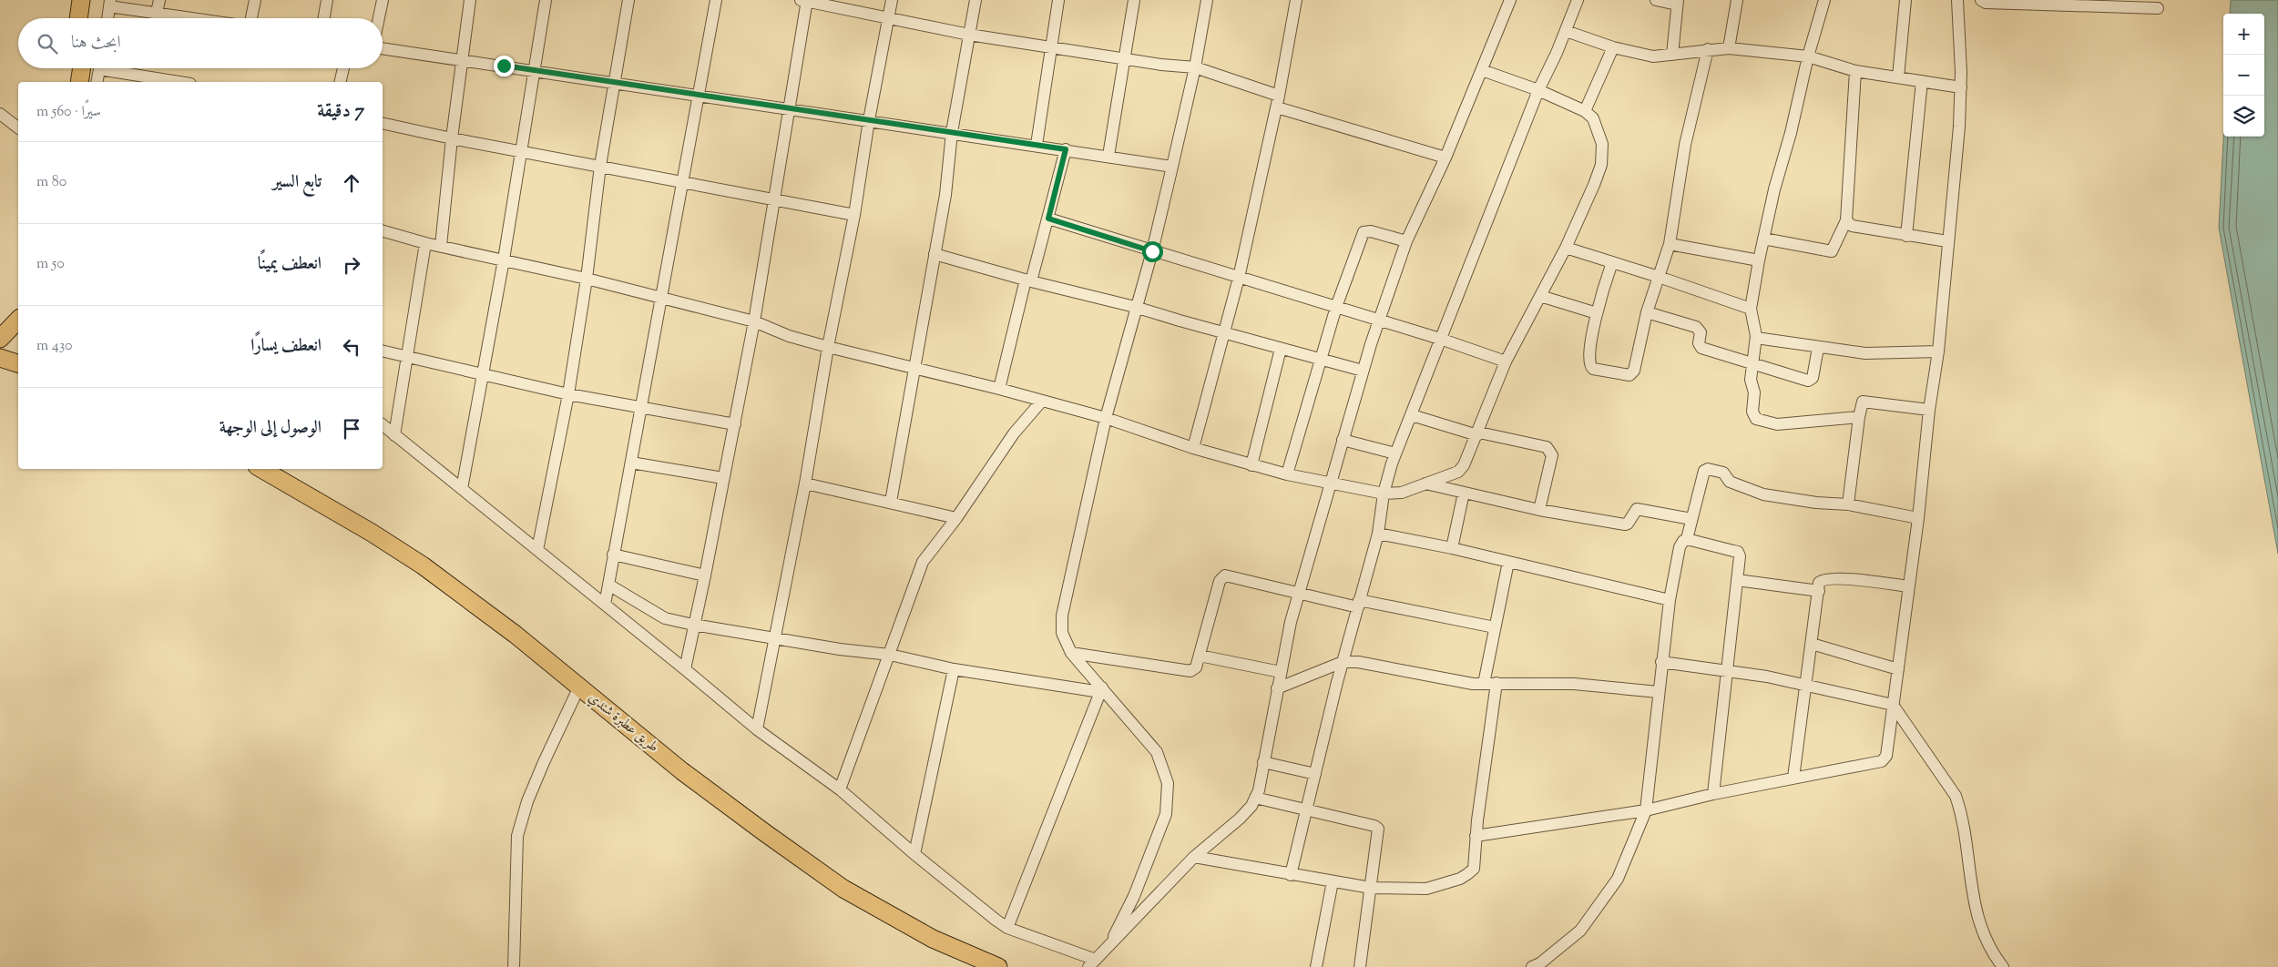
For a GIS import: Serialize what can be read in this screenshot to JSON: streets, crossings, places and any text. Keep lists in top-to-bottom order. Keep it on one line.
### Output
{"streets":{"highway":["طريق عطبرة شندي"]},"page":{"map_buttons":["+","−"],"search":"ابحث هنا","heading":["7 دقيقة","سيرًا · 560 m"],"list":[["تابع السير","80 m"],["انعطف يمينًا","50 m"],["انعطف يسارًا","430 m"],"الوصول إلى الوجهة"]}}
